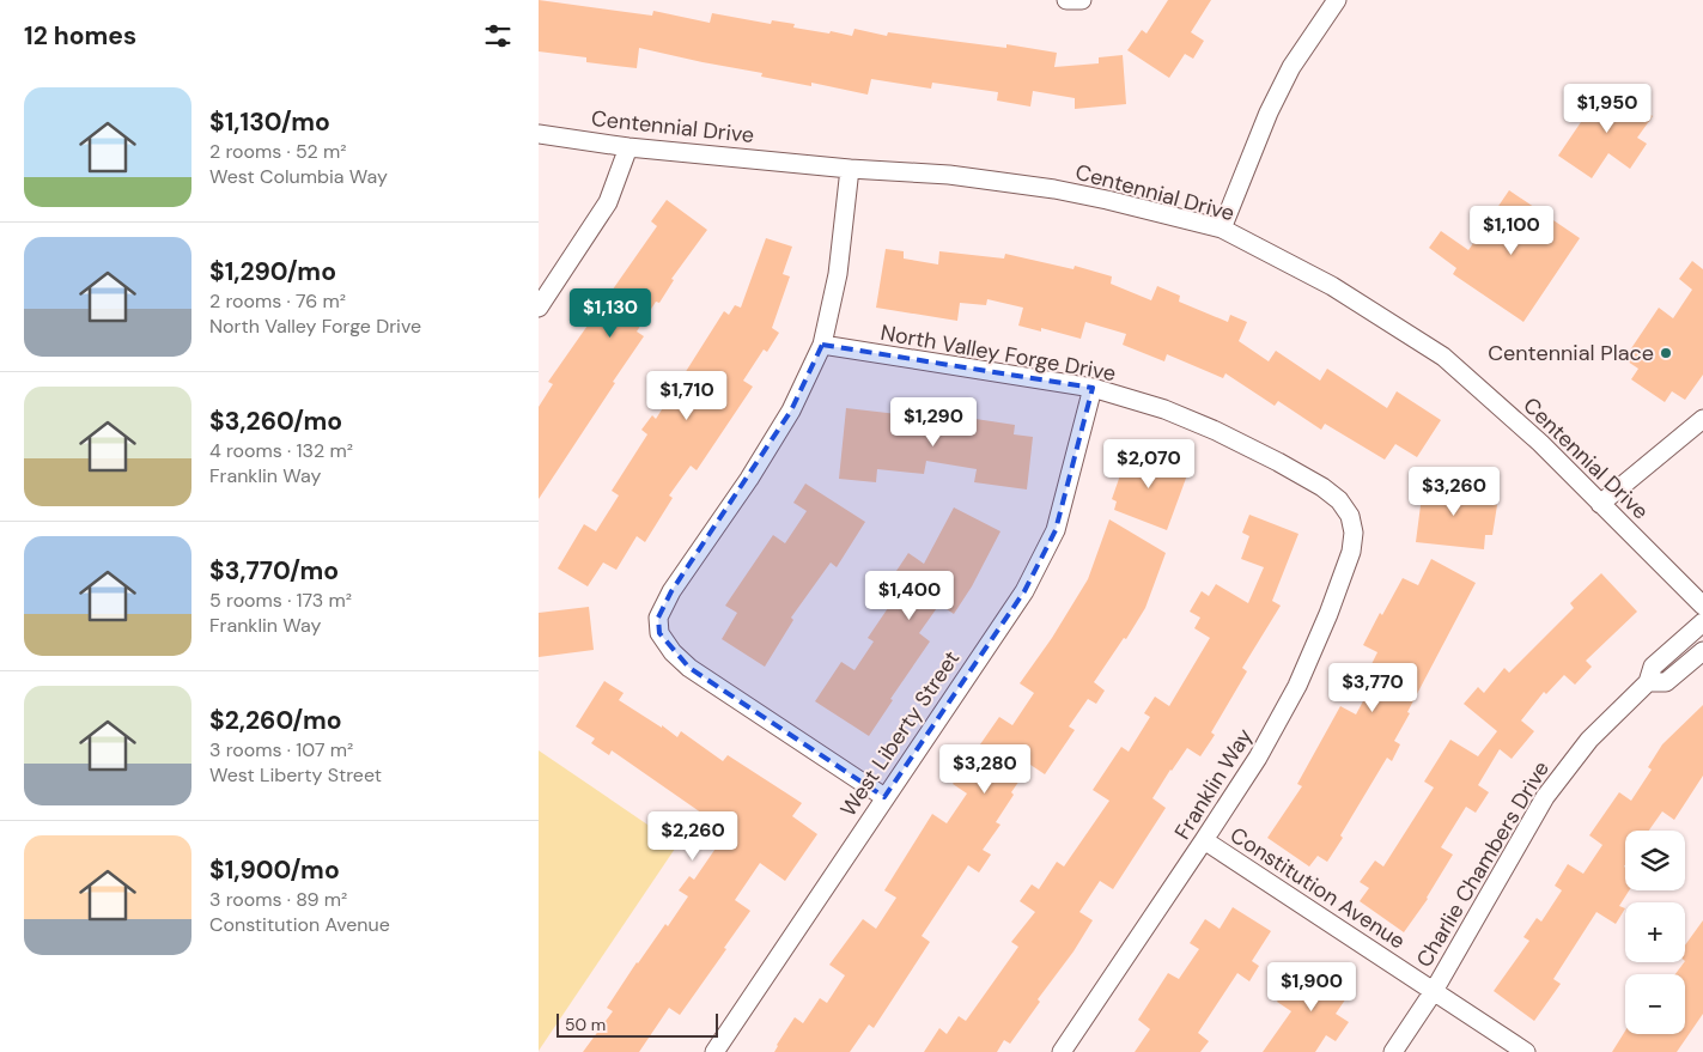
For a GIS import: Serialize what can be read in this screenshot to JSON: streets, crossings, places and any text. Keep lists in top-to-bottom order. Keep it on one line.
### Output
{"streets":{"street":["Centennial Drive","North Valley Forge Drive","West Liberty Street","Franklin Way","Charlie Chambers Drive","Constitution Avenue"]},"crossings":[["North Valley Forge Drive","West Liberty Street"],["North Valley Forge Drive","Franklin Way"],["Franklin Way","Constitution Avenue"],["Charlie Chambers Drive","Constitution Avenue"]],"places":["Centennial Place"],"scale_bar":"50 m","page":{"heading":"12 homes","list":[{"name":"$1,130/mo","note":"2 rooms · 52 m² · West Columbia Way"},{"name":"$1,290/mo","note":"2 rooms · 76 m² · North Valley Forge Drive"},{"name":"$3,260/mo","note":"4 rooms · 132 m² · Franklin Way"},{"name":"$3,770/mo","note":"5 rooms · 173 m² · Franklin Way"},{"name":"$2,260/mo","note":"3 rooms · 107 m² · West Liberty Street"},{"name":"$1,900/mo","note":"3 rooms · 89 m² · Constitution Avenue"}],"price":["$1,950","$1,100","$1,130","$1,710","$1,290","$2,070","$3,260","$1,400","$3,770","$3,280","$2,260","$1,900"],"map_buttons":["+","−"],"scale":"50 m"}}
